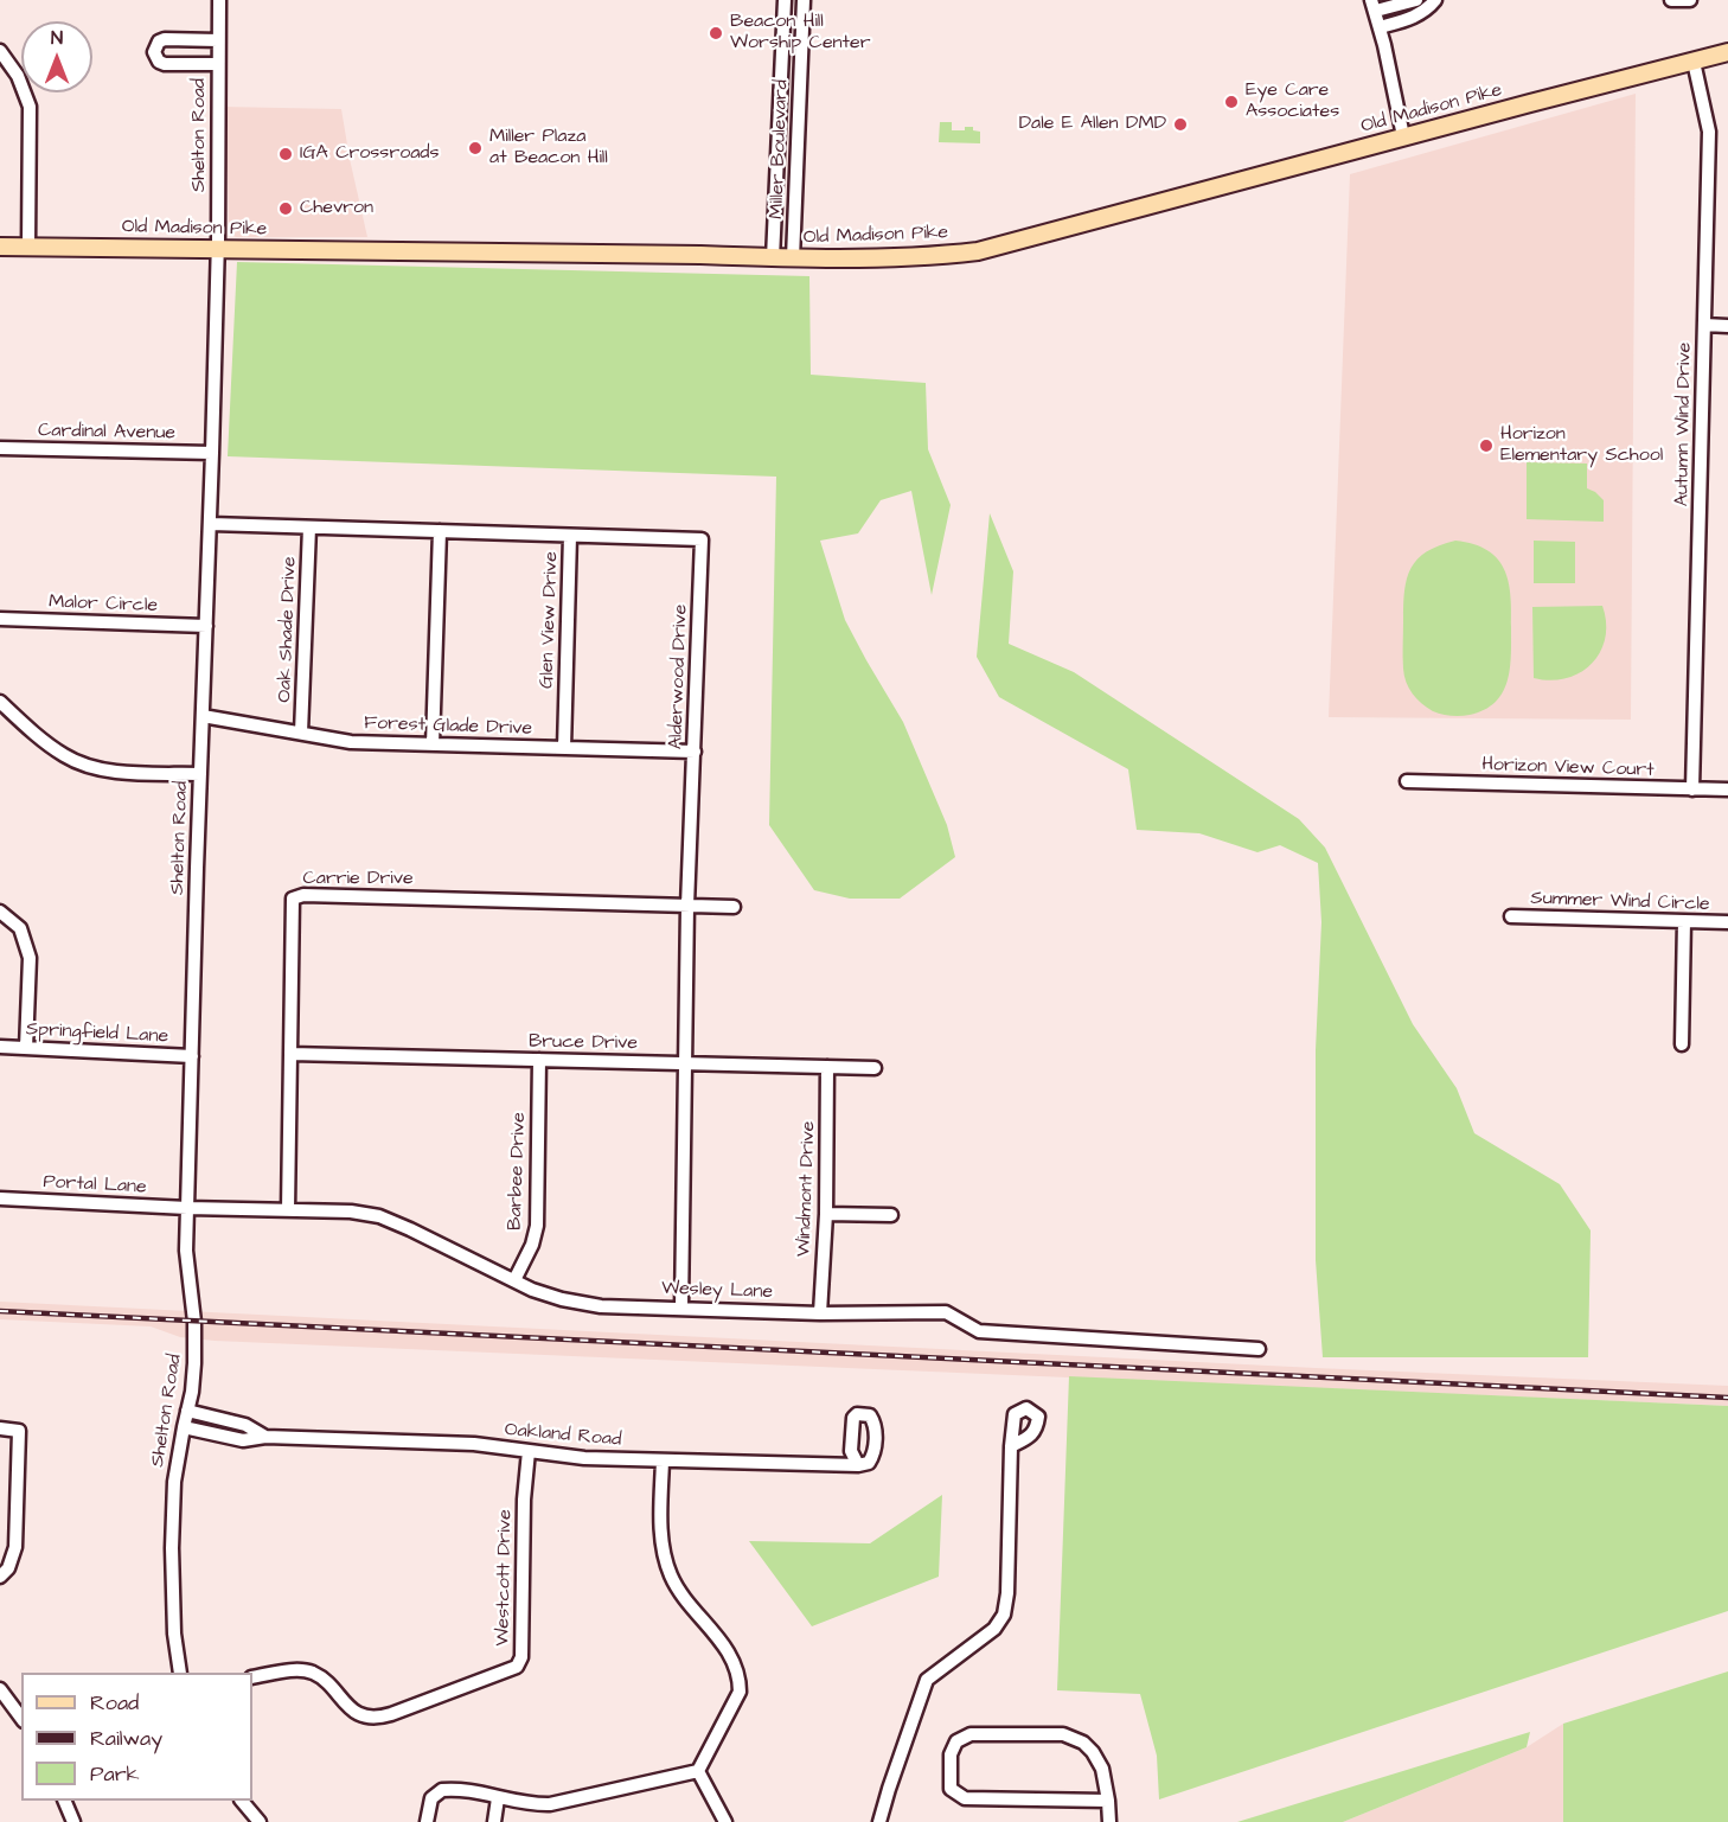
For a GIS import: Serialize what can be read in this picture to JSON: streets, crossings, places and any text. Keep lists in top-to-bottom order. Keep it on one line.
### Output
{"streets":{"main road":["Old Madison Pike"],"street":["Shelton Road","Miller Boulevard","Autumn Wind Drive","Cardinal Avenue","Malor Circle","Glen View Drive","Oak Shade Drive","Alderwood Drive","Forest Glade Drive","Horizon View Court","Carrie Drive","Summer Wind Circle","Springfield Lane","Bruce Drive","Barbee Drive","Portal Lane","Windmont Drive","Wesley Lane","Oakland Road","Westcott Drive"]},"crossings":[["Old Madison Pike","Shelton Road"],["Old Madison Pike","Miller Boulevard"],["Old Madison Pike","Autumn Wind Drive"],["Shelton Road","Cardinal Avenue"],["Shelton Road","Malor Circle"],["Shelton Road","Alderwood Drive"],["Shelton Road","Forest Glade Drive"],["Shelton Road","Springfield Lane"],["Shelton Road","Portal Lane"],["Shelton Road","Wesley Lane"],["Shelton Road","Oakland Road"],["Autumn Wind Drive","Horizon View Court"],["Glen View Drive","Alderwood Drive"],["Glen View Drive","Forest Glade Drive"],["Oak Shade Drive","Alderwood Drive"],["Oak Shade Drive","Forest Glade Drive"],["Alderwood Drive","Forest Glade Drive"],["Alderwood Drive","Carrie Drive"],["Alderwood Drive","Bruce Drive"],["Alderwood Drive","Wesley Lane"],["Carrie Drive","Bruce Drive"],["Carrie Drive","Wesley Lane"],["Bruce Drive","Barbee Drive"],["Bruce Drive","Windmont Drive"],["Barbee Drive","Wesley Lane"],["Portal Lane","Wesley Lane"],["Windmont Drive","Wesley Lane"],["Oakland Road","Westcott Drive"]],"places":["Beacon Hill Worship Center","Eye Care Associates","Dale E Allen DMD","Miller Plaza at Beacon Hill","IGA Crossroads","Chevron","Horizon Elementary School"],"legend":["Road","Railway","Park"],"north":"top"}
